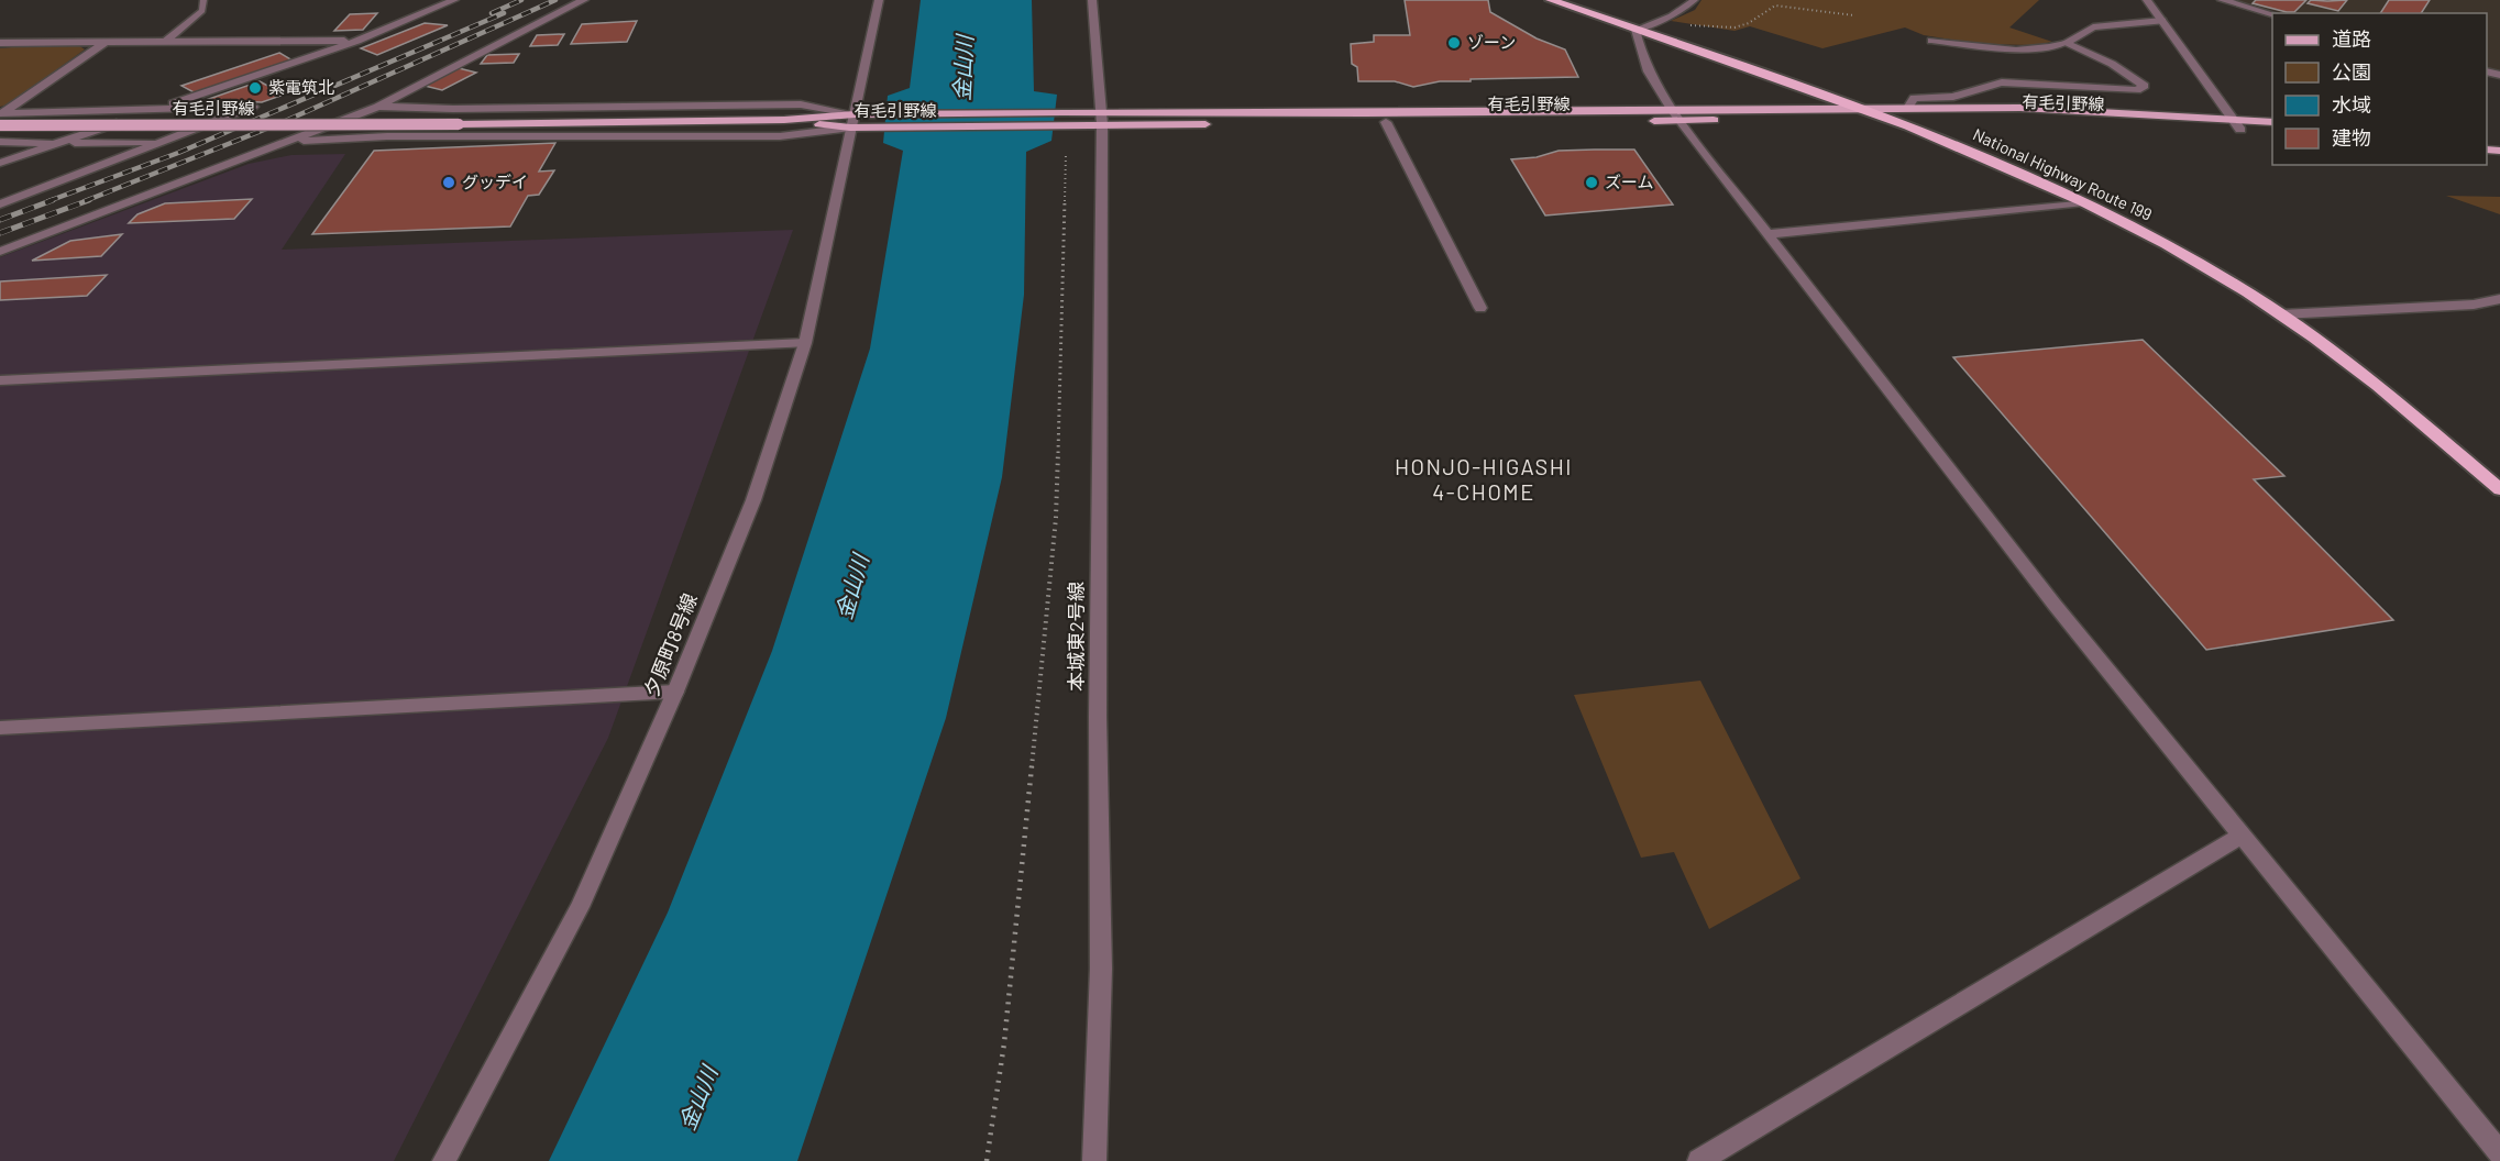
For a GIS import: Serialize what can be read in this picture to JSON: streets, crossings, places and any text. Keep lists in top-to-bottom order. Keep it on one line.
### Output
{"streets":{"highway":["National Highway Route 199"],"main road":["有毛引野線"],"street":["本城東2号線","夕原町8号線"]},"crossings":[["有毛引野線","National Highway Route 199"],["有毛引野線","本城東2号線"],["有毛引野線","夕原町8号線"]],"districts":["HONJO-HIGASHI 4-CHOME"],"water":["金山川"],"places":["ゾーン","紫電筑北","グッデイ","ズーム"],"legend":["道路","公園","水域","建物"]}
